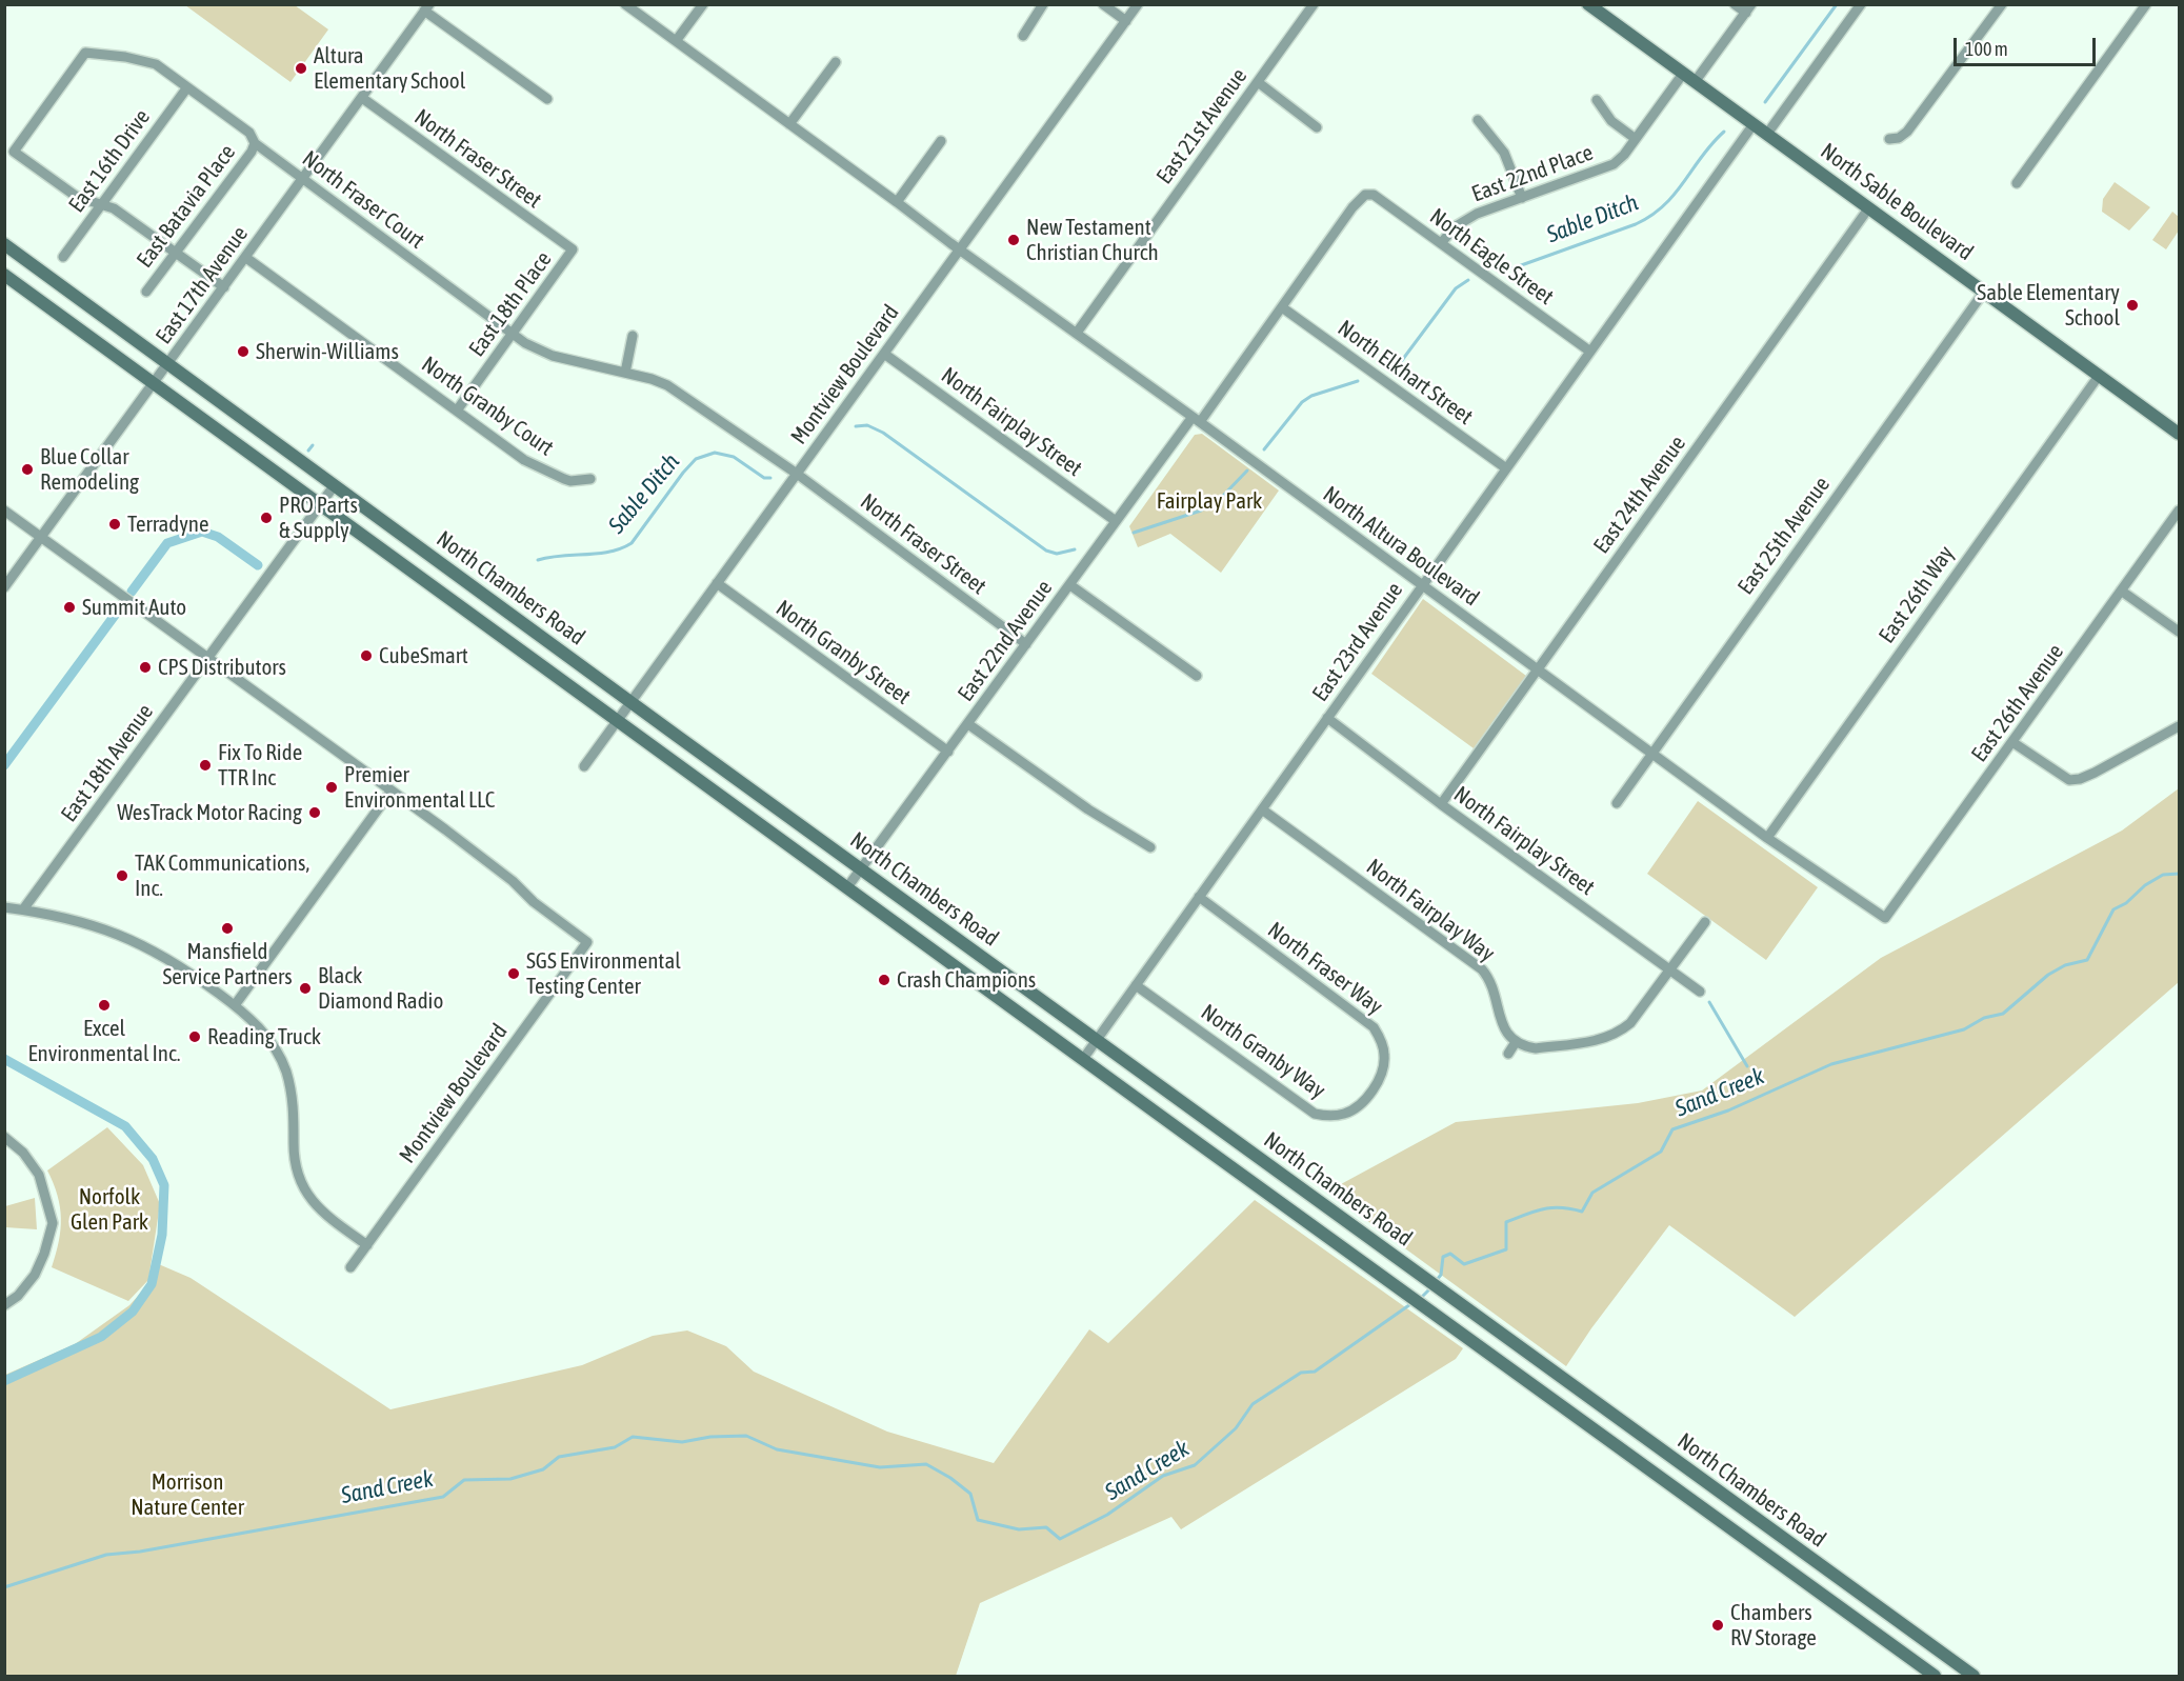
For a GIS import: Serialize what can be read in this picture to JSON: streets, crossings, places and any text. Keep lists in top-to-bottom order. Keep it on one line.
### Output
{"streets":{"main road":["North Sable Boulevard","North Chambers Road"],"street":["East 21st Avenue","North Fraser Street","East 16th Drive","East 22nd Place","North Fraser Court","East Batavia Place","North Eagle Street","East 17th Avenue","East 18th Place","North Elkhart Street","Montview Boulevard","North Granby Court","North Fairplay Street","East 24th Avenue","East 25th Avenue","North Altura Boulevard","East 26th Way","East 22nd Avenue","East 23rd Avenue","North Granby Street","East 26th Avenue","East 18th Avenue","North Fairplay Way","North Fraser Way","North Granby Way"]},"crossings":[["East 21st Avenue","North Altura Boulevard"],["North Fraser Street","North Fraser Court"],["North Fraser Street","East 17th Avenue"],["North Fraser Street","East 18th Place"],["North Fraser Street","Montview Boulevard"],["North Fraser Street","East 22nd Avenue"],["East 16th Drive","North Fraser Court"],["East 22nd Place","North Sable Boulevard"],["East 22nd Place","North Eagle Street"],["North Fraser Court","East Batavia Place"],["North Fraser Court","East 17th Avenue"],["North Fraser Court","East 18th Place"],["North Fraser Court","Montview Boulevard"],["North Sable Boulevard","East 24th Avenue"],["North Sable Boulevard","East 25th Avenue"],["North Sable Boulevard","East 26th Way"],["North Sable Boulevard","East 23rd Avenue"],["North Eagle Street","East 22nd Avenue"],["North Eagle Street","East 23rd Avenue"],["East 17th Avenue","North Granby Court"],["East 17th Avenue","North Chambers Road"],["East 18th Place","North Granby Court"],["North Elkhart Street","East 22nd Avenue"],["North Elkhart Street","East 23rd Avenue"],["Montview Boulevard","North Fairplay Street"],["Montview Boulevard","North Altura Boulevard"],["Montview Boulevard","North Chambers Road"],["Montview Boulevard","North Granby Street"],["North Fairplay Street","East 24th Avenue"],["North Fairplay Street","East 22nd Avenue"],["North Fairplay Street","East 23rd Avenue"],["East 24th Avenue","North Altura Boulevard"],["East 25th Avenue","North Altura Boulevard"],["North Altura Boulevard","East 26th Way"],["North Altura Boulevard","East 22nd Avenue"],["North Altura Boulevard","East 23rd Avenue"],["North Altura Boulevard","East 26th Avenue"],["North Chambers Road","East 22nd Avenue"],["North Chambers Road","East 23rd Avenue"],["North Chambers Road","East 18th Avenue"],["East 22nd Avenue","North Granby Street"],["East 23rd Avenue","North Fairplay Way"],["East 23rd Avenue","North Fraser Way"],["East 23rd Avenue","North Granby Way"],["North Fraser Way","North Granby Way"]],"water":["Sable Ditch","Sand Creek"],"parks":["Fairplay Park","Norfolk Glen Park","Morrison Nature Center"],"places":["Altura Elementary School","New Testament Christian Church","Sable Elementary School","Sherwin-Williams","Blue Collar Remodeling","PRO Parts & Supply","Terradyne","Summit Auto","CubeSmart","CPS Distributors","Fix To Ride TTR Inc","Premier Environmental LLC","WesTrack Motor Racing","TAK Communications, Inc.","Mansfield Service Partners","SGS Environmental Testing Center","Crash Champions","Black Diamond Radio","Excel Environmental Inc.","Reading Truck","Chambers RV Storage"],"scale_bar":"100 m"}
